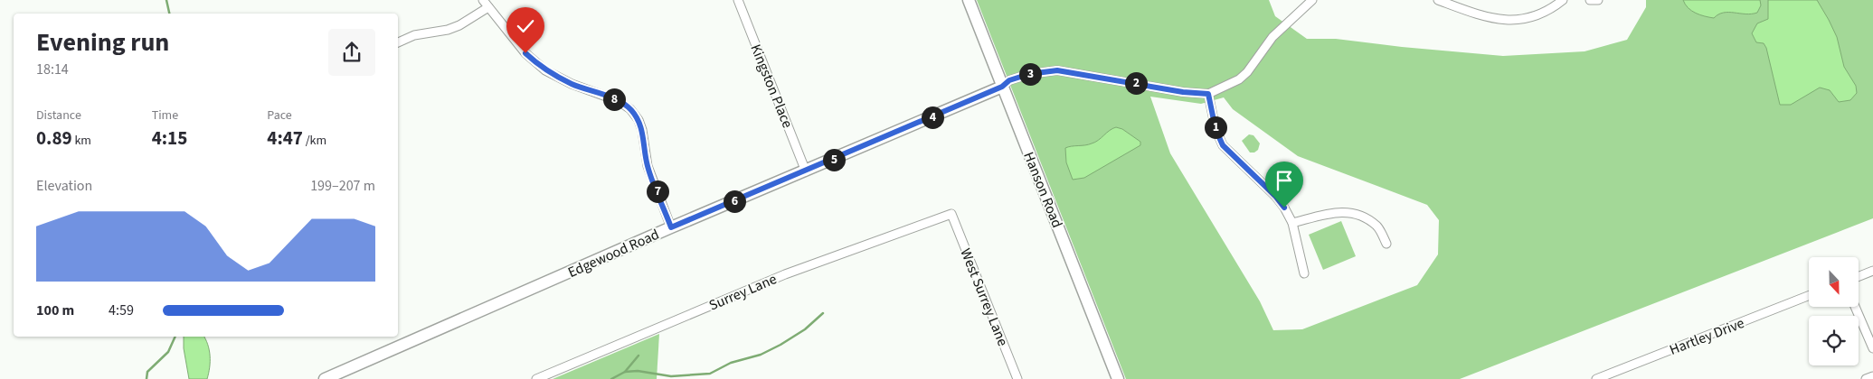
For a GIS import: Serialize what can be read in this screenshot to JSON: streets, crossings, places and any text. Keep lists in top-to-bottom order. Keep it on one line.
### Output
{"streets":{"street":["Kingston Place","Hanson Road","Edgewood Road","Surrey Lane","West Surrey Lane","Hartley Drive"]},"crossings":[["Kingston Place","Edgewood Road"],["Hanson Road","Edgewood Road"],["Surrey Lane","West Surrey Lane"]],"north":"bottom","page":{"heading":["Evening run","18:14"],"pins":["3","2","8","4","1","5","7","6"],"stats":[["Distance","0.89 km"],["Time","4:15"],["Pace","4:47 /km"]],"chart":["Elevation","199–207 m"],"list":[{"name":"100 m","note":"4:59"}]}}
